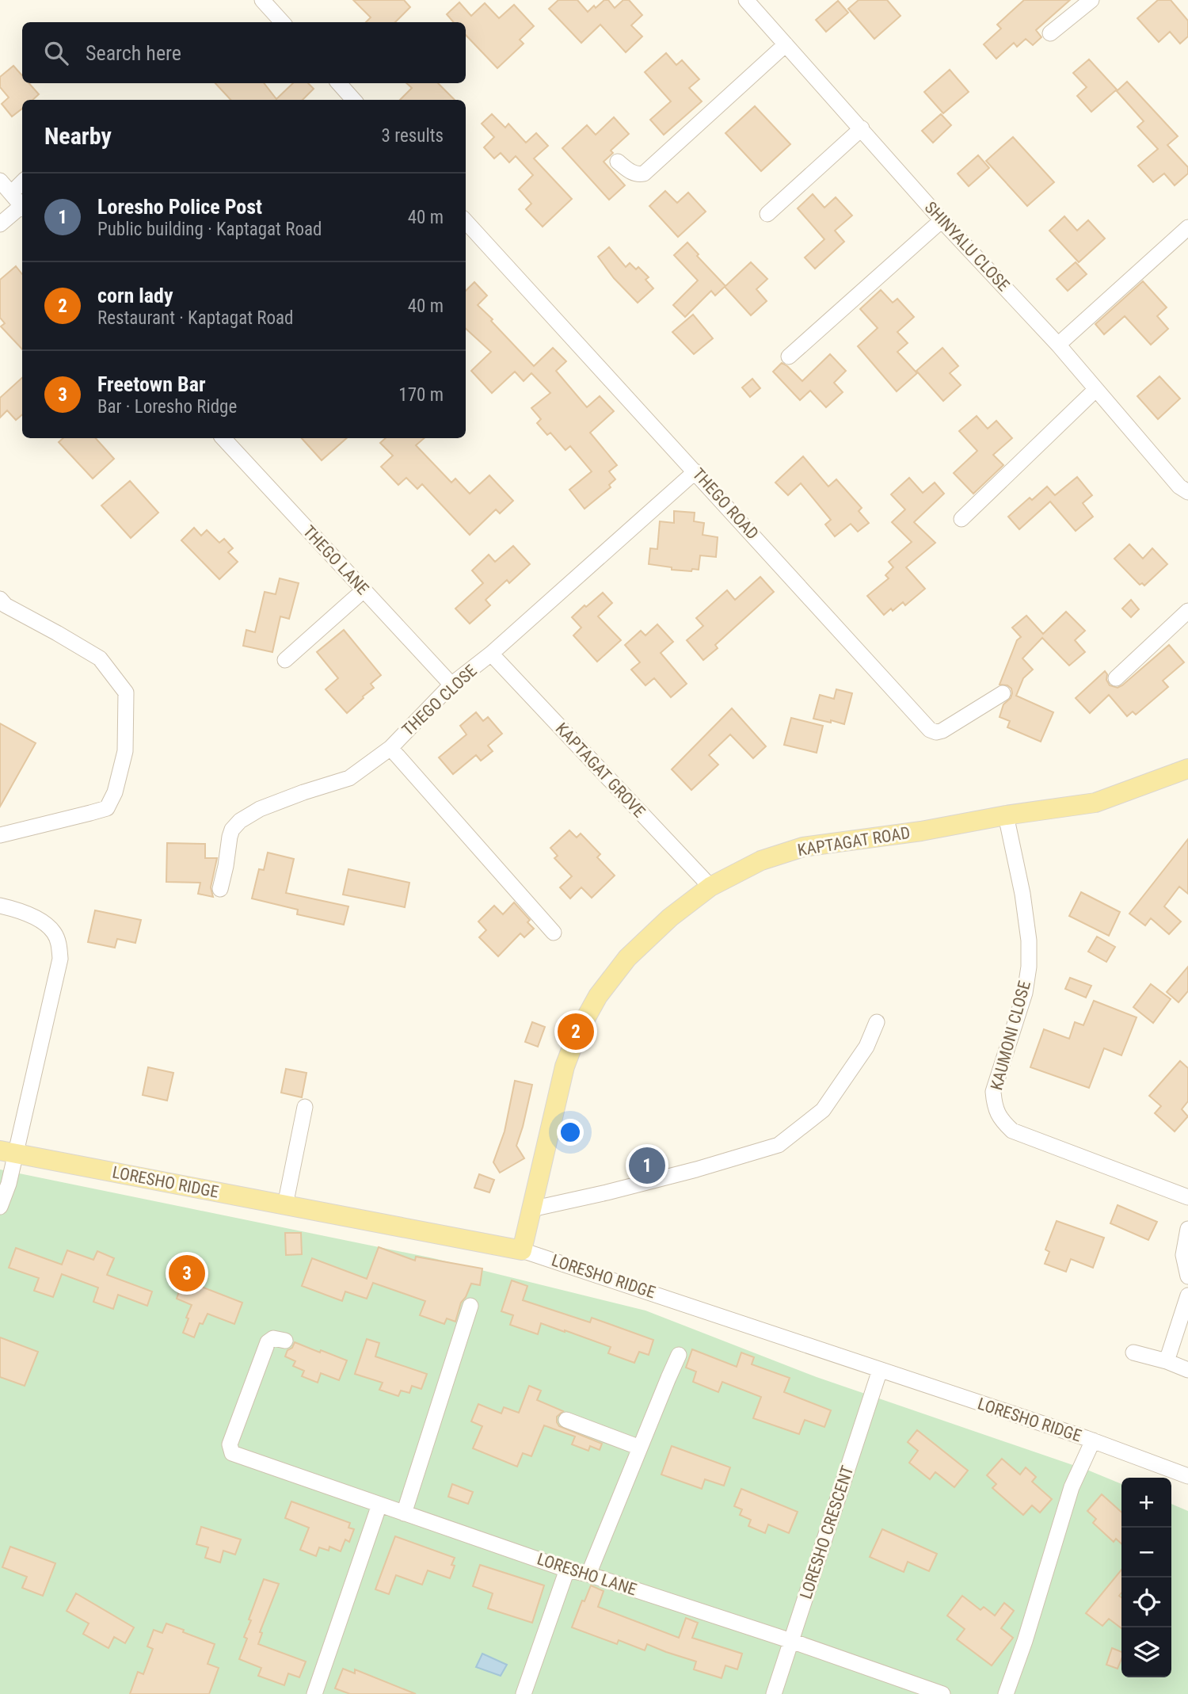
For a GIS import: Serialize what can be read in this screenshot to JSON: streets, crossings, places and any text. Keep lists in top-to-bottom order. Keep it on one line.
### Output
{"streets":{"main road":["KAPTAGAT ROAD","LORESHO RIDGE"],"street":["SHINYALU CLOSE","THEGO ROAD","THEGO LANE","THEGO CLOSE","KAPTAGAT GROVE","KAUMONI CLOSE","LORESHO CRESCENT","LORESHO LANE"]},"crossings":[["THEGO ROAD","THEGO CLOSE"],["THEGO LANE","THEGO CLOSE"],["THEGO CLOSE","KAPTAGAT GROVE"],["KAPTAGAT GROVE","KAPTAGAT ROAD"],["KAPTAGAT ROAD","KAUMONI CLOSE"],["KAPTAGAT ROAD","LORESHO RIDGE"],["LORESHO RIDGE","LORESHO CRESCENT"],["LORESHO CRESCENT","LORESHO LANE"]],"page":{"search":"Search here","heading":["Nearby","3 results"],"list":[{"mark":"1","name":"Loresho Police Post","note":"Public building · Kaptagat Road","value":"40 m"},{"mark":"2","name":"corn lady","note":"Restaurant · Kaptagat Road","value":"40 m"},{"mark":"3","name":"Freetown Bar","note":"Bar · Loresho Ridge","value":"170 m"}],"pins":["2","1","3"],"map_buttons":["+","−"]}}
